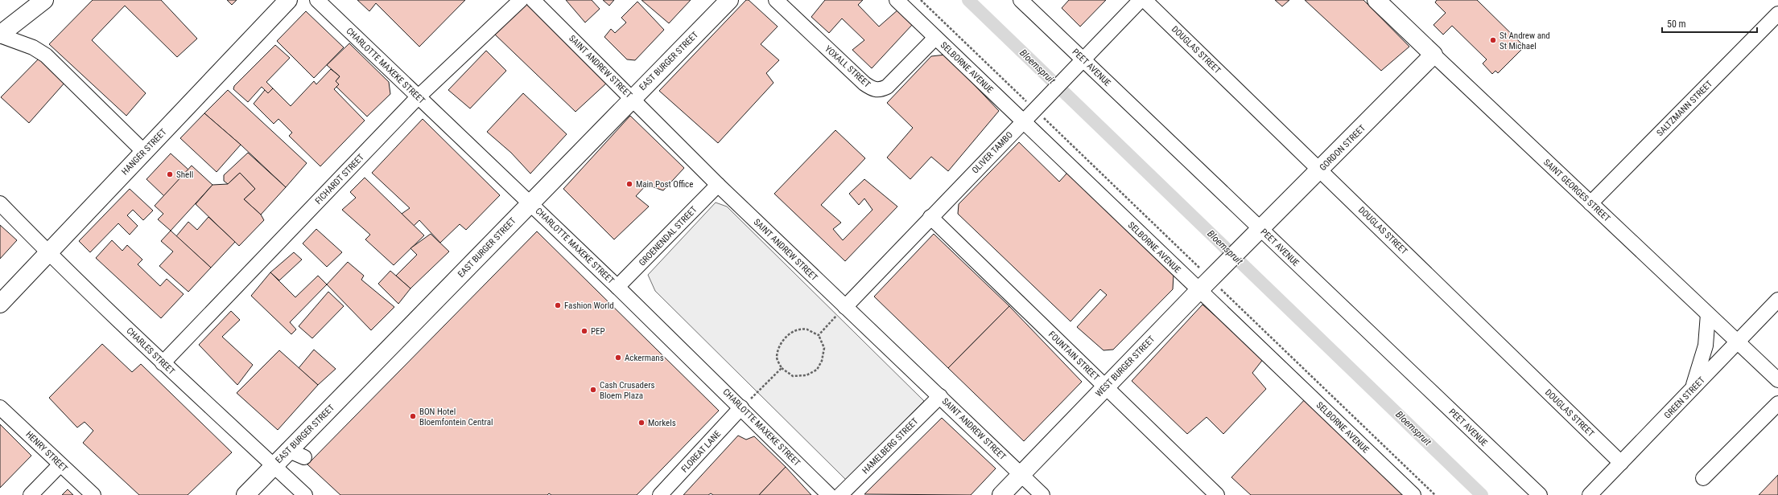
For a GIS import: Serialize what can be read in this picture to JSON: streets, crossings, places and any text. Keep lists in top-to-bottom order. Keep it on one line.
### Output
{"streets":{"main road":["EAST BURGER STREET","GORDON STREET","HANGER STREET","SAINT GEORGES STREET","WEST BURGER STREET"],"street":["DOUGLAS STREET","CHARLOTTE MAXEKE STREET","SAINT ANDREW STREET","YOXALL STREET","SELBORNE AVENUE","PEET AVENUE","SALTZMANN STREET","OLIVER TAMBO","FICHARDT STREET","GROENENDAL STREET","CHARLES STREET","FOUNTAIN STREET","GREEN STREET","HAMELBERG STREET","HENRY STREET","FLOREAT LANE"]},"crossings":[["DOUGLAS STREET","GORDON STREET"],["DOUGLAS STREET","GREEN STREET"],["EAST BURGER STREET","CHARLOTTE MAXEKE STREET"],["EAST BURGER STREET","SAINT ANDREW STREET"],["EAST BURGER STREET","CHARLES STREET"],["CHARLOTTE MAXEKE STREET","FICHARDT STREET"],["CHARLOTTE MAXEKE STREET","GROENENDAL STREET"],["CHARLOTTE MAXEKE STREET","FLOREAT LANE"],["SAINT ANDREW STREET","OLIVER TAMBO"],["SAINT ANDREW STREET","GROENENDAL STREET"],["SAINT ANDREW STREET","WEST BURGER STREET"],["SAINT ANDREW STREET","HAMELBERG STREET"],["YOXALL STREET","SELBORNE AVENUE"],["SELBORNE AVENUE","OLIVER TAMBO"],["SELBORNE AVENUE","WEST BURGER STREET"],["PEET AVENUE","GORDON STREET"],["PEET AVENUE","OLIVER TAMBO"],["PEET AVENUE","WEST BURGER STREET"],["SALTZMANN STREET","SAINT GEORGES STREET"],["GORDON STREET","SAINT GEORGES STREET"],["GORDON STREET","WEST BURGER STREET"],["HANGER STREET","CHARLES STREET"],["OLIVER TAMBO","FOUNTAIN STREET"],["FICHARDT STREET","CHARLES STREET"],["SAINT GEORGES STREET","GREEN STREET"],["FOUNTAIN STREET","WEST BURGER STREET"]],"water":["Bloemspruit"],"places":["St Andrew and St Michael","Shell","Main Post Office","Fashion World","PEP","Ackermans","Cash Crusaders Bloem Plaza","BON Hotel Bloemfontein Central","Morkels"],"scale_bar":"50 m"}
